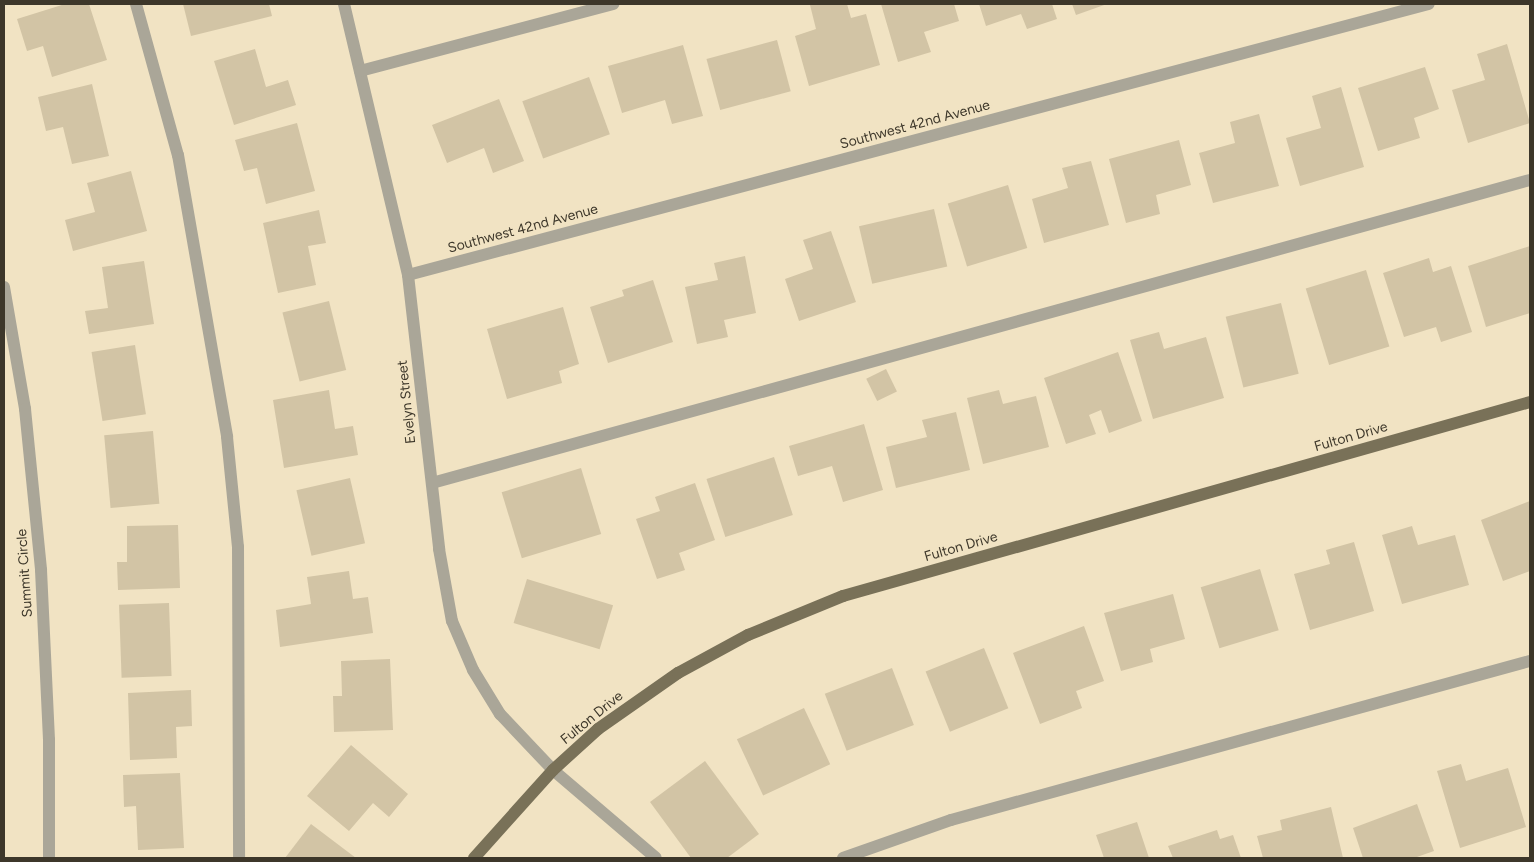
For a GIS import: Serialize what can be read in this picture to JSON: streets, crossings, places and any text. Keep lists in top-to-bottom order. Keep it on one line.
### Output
{"streets":{"main road":["Fulton Drive"],"street":["Southwest 42nd Avenue","Evelyn Street","Summit Circle"]},"crossings":[["Southwest 42nd Avenue","Evelyn Street"],["Evelyn Street","Fulton Drive"]]}
